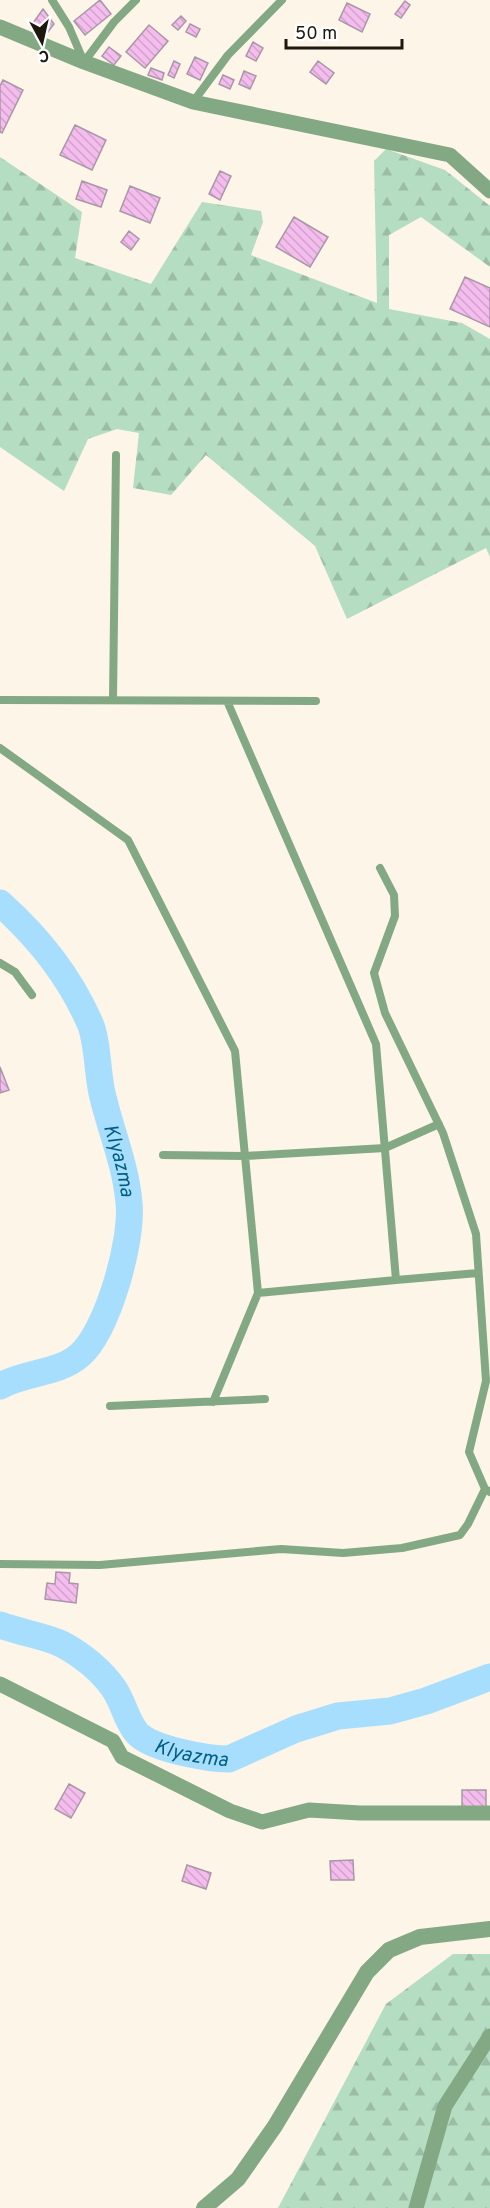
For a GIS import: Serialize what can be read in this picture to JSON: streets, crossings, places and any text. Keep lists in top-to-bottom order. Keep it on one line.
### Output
{"water":["Klyazma"],"scale_bar":"50 m","north":"bottom"}
